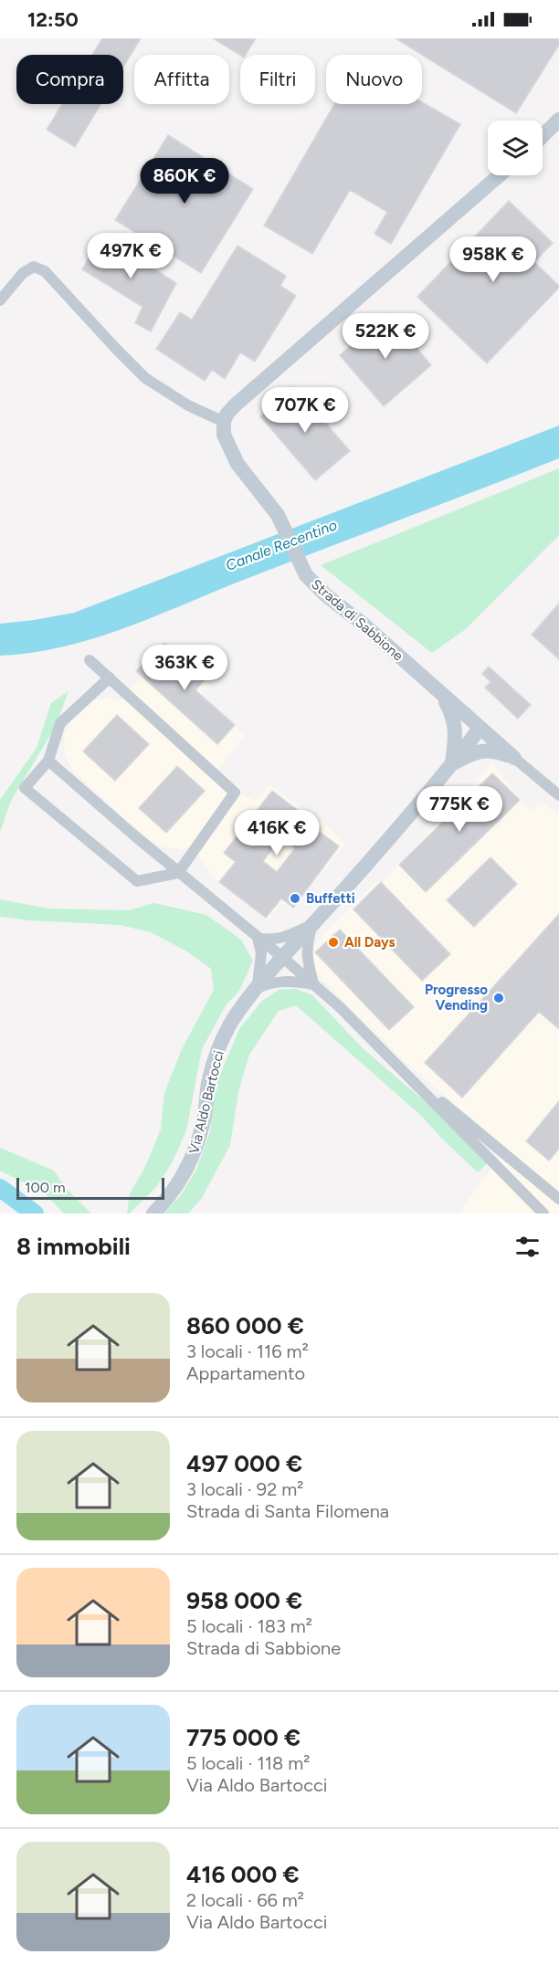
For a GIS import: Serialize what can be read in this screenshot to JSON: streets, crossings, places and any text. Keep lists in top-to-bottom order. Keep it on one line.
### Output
{"streets":{"main road":["Strada di Sabbione","Via Aldo Bartocci"]},"crossings":[["Strada di Sabbione","Via Aldo Bartocci"]],"water":["Canale Recentino"],"places":["Buffetti","All Days","Progresso Vending"],"scale_bar":"100 m","page":{"status":"12:50","chip":["Compra","Affitta","Filtri","Nuovo"],"price":["860K €","497K €","958K €","522K €","707K €","363K €","775K €","416K €"],"scale":"100 m","heading":"8 immobili","list":[{"name":"860 000 €","note":"3 locali · 116 m² · Appartamento"},{"name":"497 000 €","note":"3 locali · 92 m² · Strada di Santa Filomena"},{"name":"958 000 €","note":"5 locali · 183 m² · Strada di Sabbione"},{"name":"775 000 €","note":"5 locali · 118 m² · Via Aldo Bartocci"},{"name":"416 000 €","note":"2 locali · 66 m² · Via Aldo Bartocci"}]}}
